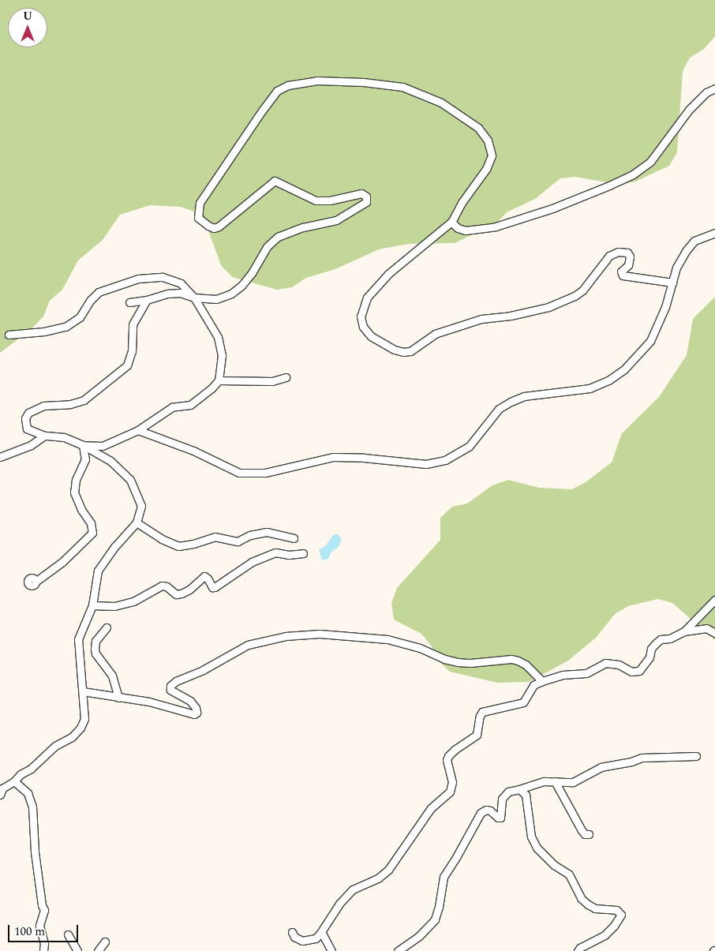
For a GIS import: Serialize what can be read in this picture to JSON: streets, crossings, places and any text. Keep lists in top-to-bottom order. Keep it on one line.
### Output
{"scale_bar":"100 m","north":"top"}
